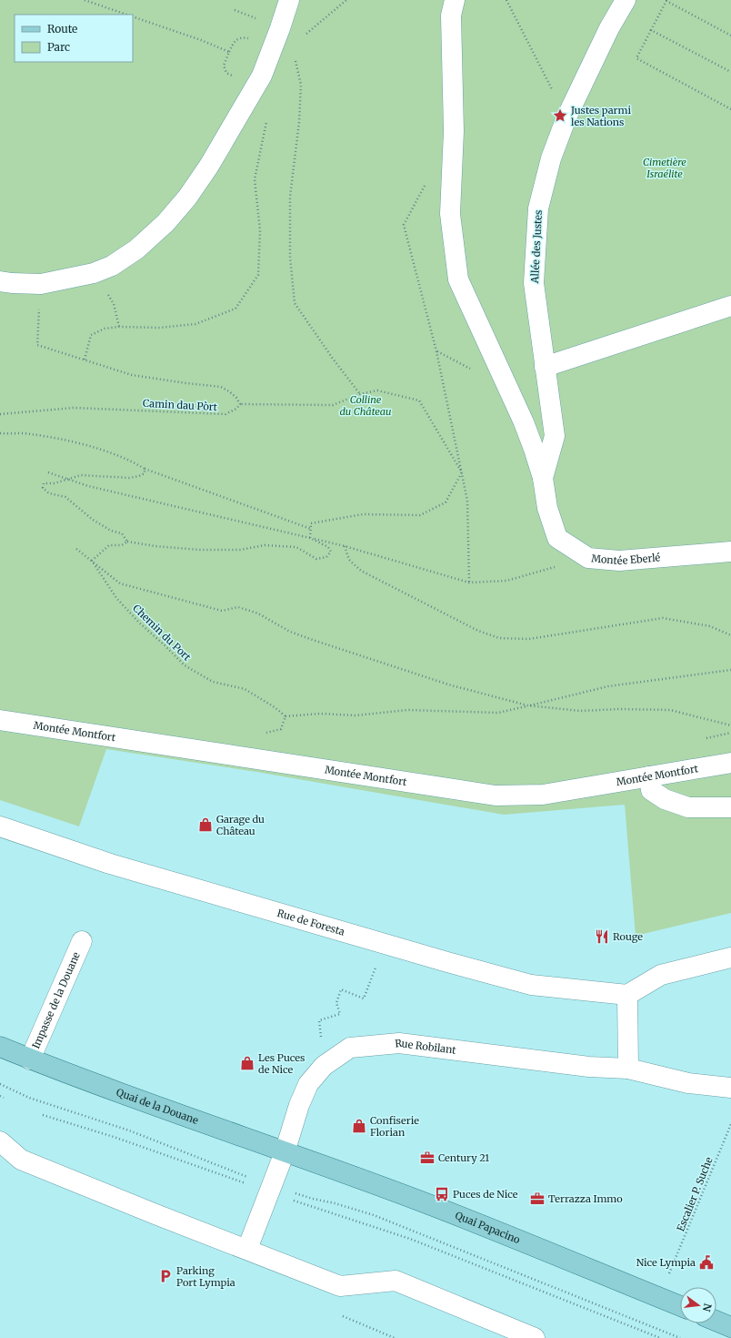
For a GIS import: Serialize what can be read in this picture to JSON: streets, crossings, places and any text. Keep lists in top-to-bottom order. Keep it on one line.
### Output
{"streets":{"main road":["Quai de la Douane","Quai Papacino"],"street":["Allée des Justes","Montée Eberlé","Montée Montfort","Rue de Foresta","Impasse de la Douane","Rue Robilant"],"path":["Camin dau Pòrt","Chemin du Port","Escalier P. Suche"]},"crossings":[["Allée des Justes","Montée Eberlé"],["Impasse de la Douane","Quai de la Douane"],["Rue Robilant","Quai de la Douane"],["Rue Robilant","Quai Papacino"],["Quai de la Douane","Quai Papacino"]],"parks":["Cimetière Israélite","Colline du Château"],"places":{"place":["Justes parmi les Nations"],"shop":["Garage du Château","Les Puces de Nice","Confiserie Florian"],"restaurant":["Rouge"],"office":["Century 21","Terrazza Immo"],"bus stop":["Puces de Nice"],"public building":["Nice Lympia"],"parking":["Parking Port Lympia"]},"legend":["Route","Parc"],"north":"right"}
